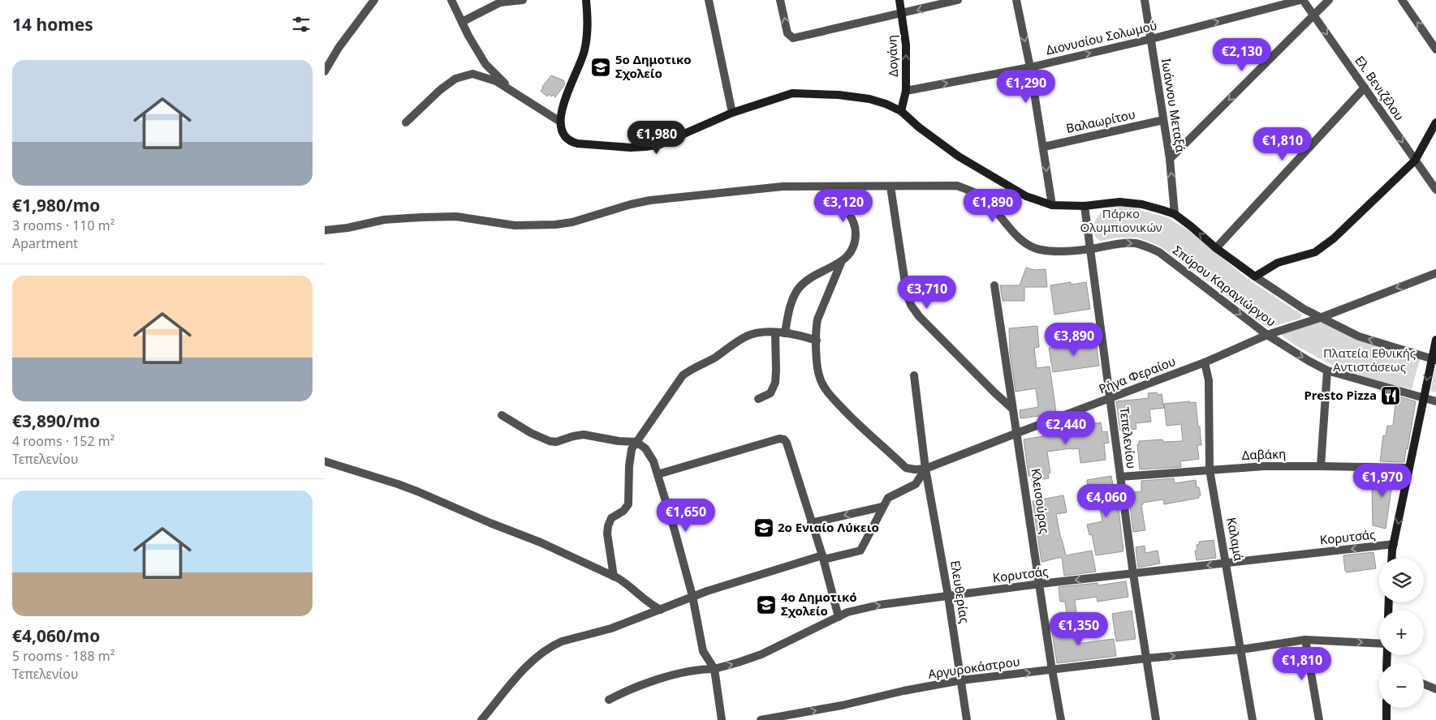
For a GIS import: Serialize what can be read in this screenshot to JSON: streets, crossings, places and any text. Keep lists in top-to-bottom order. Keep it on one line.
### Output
{"streets":{"street":["Διονυσίου Σολωμού","Δογάνη","Ελ. Βενιζέλου","Ιωάννου Μεταξά","Βαλαωρίτου","Σπύρου Καραγιώργου","Ρήγα Φεραίου","Τεπελενίου","Δαβάκη","Κλεισούρας","Κορυτσάς","Καλαμά","Ελευθερίας","Αργυροκάστρου"]},"crossings":[["Διονυσίου Σολωμού","Δογάνη"],["Διονυσίου Σολωμού","Ελ. Βενιζέλου"],["Διονυσίου Σολωμού","Ιωάννου Μεταξά"],["Ιωάννου Μεταξά","Βαλαωρίτου"],["Σπύρου Καραγιώργου","Ρήγα Φεραίου"],["Σπύρου Καραγιώργου","Τεπελενίου"],["Ρήγα Φεραίου","Τεπελενίου"],["Ρήγα Φεραίου","Κλεισούρας"],["Ρήγα Φεραίου","Καλαμά"],["Ρήγα Φεραίου","Ελευθερίας"],["Τεπελενίου","Δαβάκη"],["Τεπελενίου","Κορυτσάς"],["Τεπελενίου","Αργυροκάστρου"],["Δαβάκη","Καλαμά"],["Κλεισούρας","Κορυτσάς"],["Κλεισούρας","Αργυροκάστρου"],["Κορυτσάς","Καλαμά"],["Κορυτσάς","Ελευθερίας"],["Καλαμά","Αργυροκάστρου"],["Ελευθερίας","Αργυροκάστρου"]],"one_way":["Διονυσίου Σολωμού","Δογάνη","Ελ. Βενιζέλου","Αργυροκάστρου"],"parks":["Πάρκο Ολυμπιονικών","Πλατεία Εθνικής Αντιστάσεως"],"places":{"school or university":["5o Δημοτικο Σχολείο","2ο Ενιαίο Λύκειο","4ο Δημοτικό Σχολείο"],"restaurant":["Presto Pizza"]},"page":{"heading":"14 homes","price":["€2,130","€1,290","€1,980","€1,810","€3,120","€1,890","€3,710","€3,890","€2,440","€1,970","€4,060","€1,650","€1,350","€1,810"],"list":[{"name":"€1,980/mo","note":"3 rooms · 110 m² · Apartment"},{"name":"€3,890/mo","note":"4 rooms · 152 m² · Τεπελενίου"},{"name":"€4,060/mo","note":"5 rooms · 188 m² · Τεπελενίου"}],"map_buttons":["+","−"]}}
